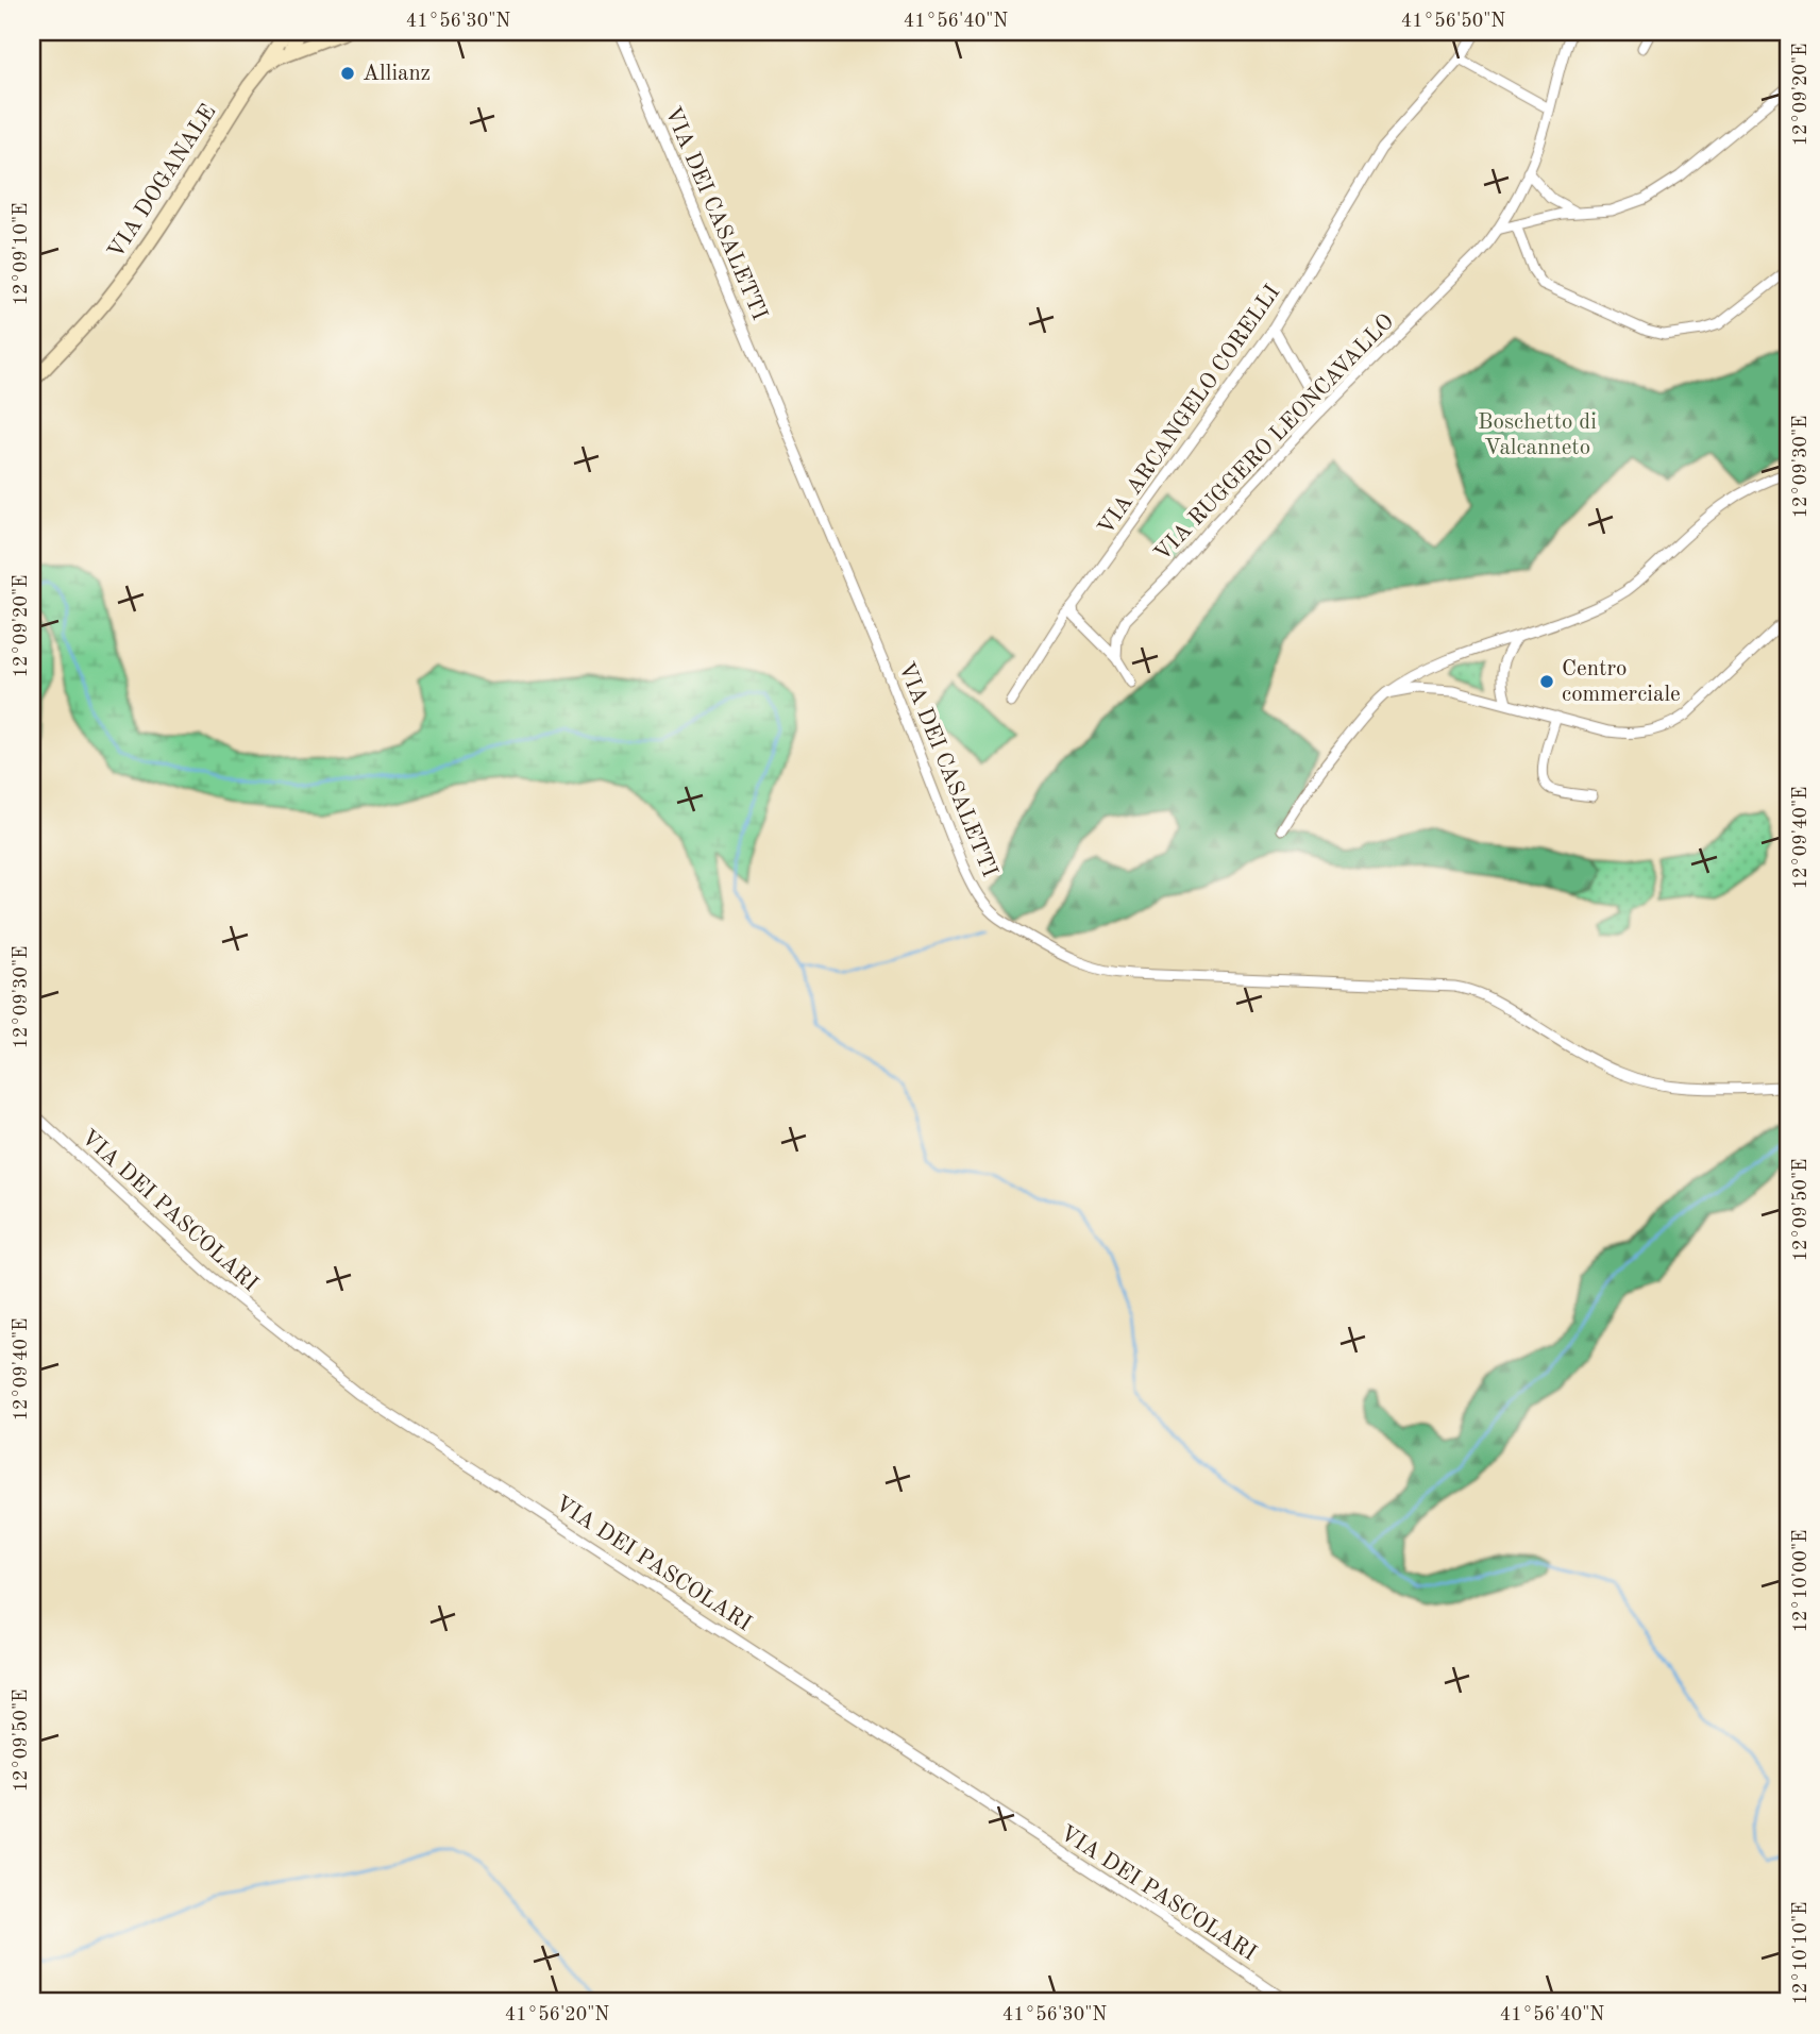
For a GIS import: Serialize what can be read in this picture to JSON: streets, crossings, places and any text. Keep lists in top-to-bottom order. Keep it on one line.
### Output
{"streets":{"main road":["VIA DOGANALE"],"street":["VIA DEI CASALETTI","VIA ARCANGELO CORELLI","VIA RUGGERO LEONCAVALLO","VIA DEI PASCOLARI"]},"parks":["Boschetto di Valcanneto"],"places":["Allianz","Centro commerciale"],"coordinates":["41°56'30\"N","41°56'40\"N","41°56'50\"N","12°09'20\"E","12°09'10\"E","12°09'30\"E","12°09'40\"E","12°09'50\"E","12°10'00\"E","12°10'10\"E","41°56'20\"N"]}
